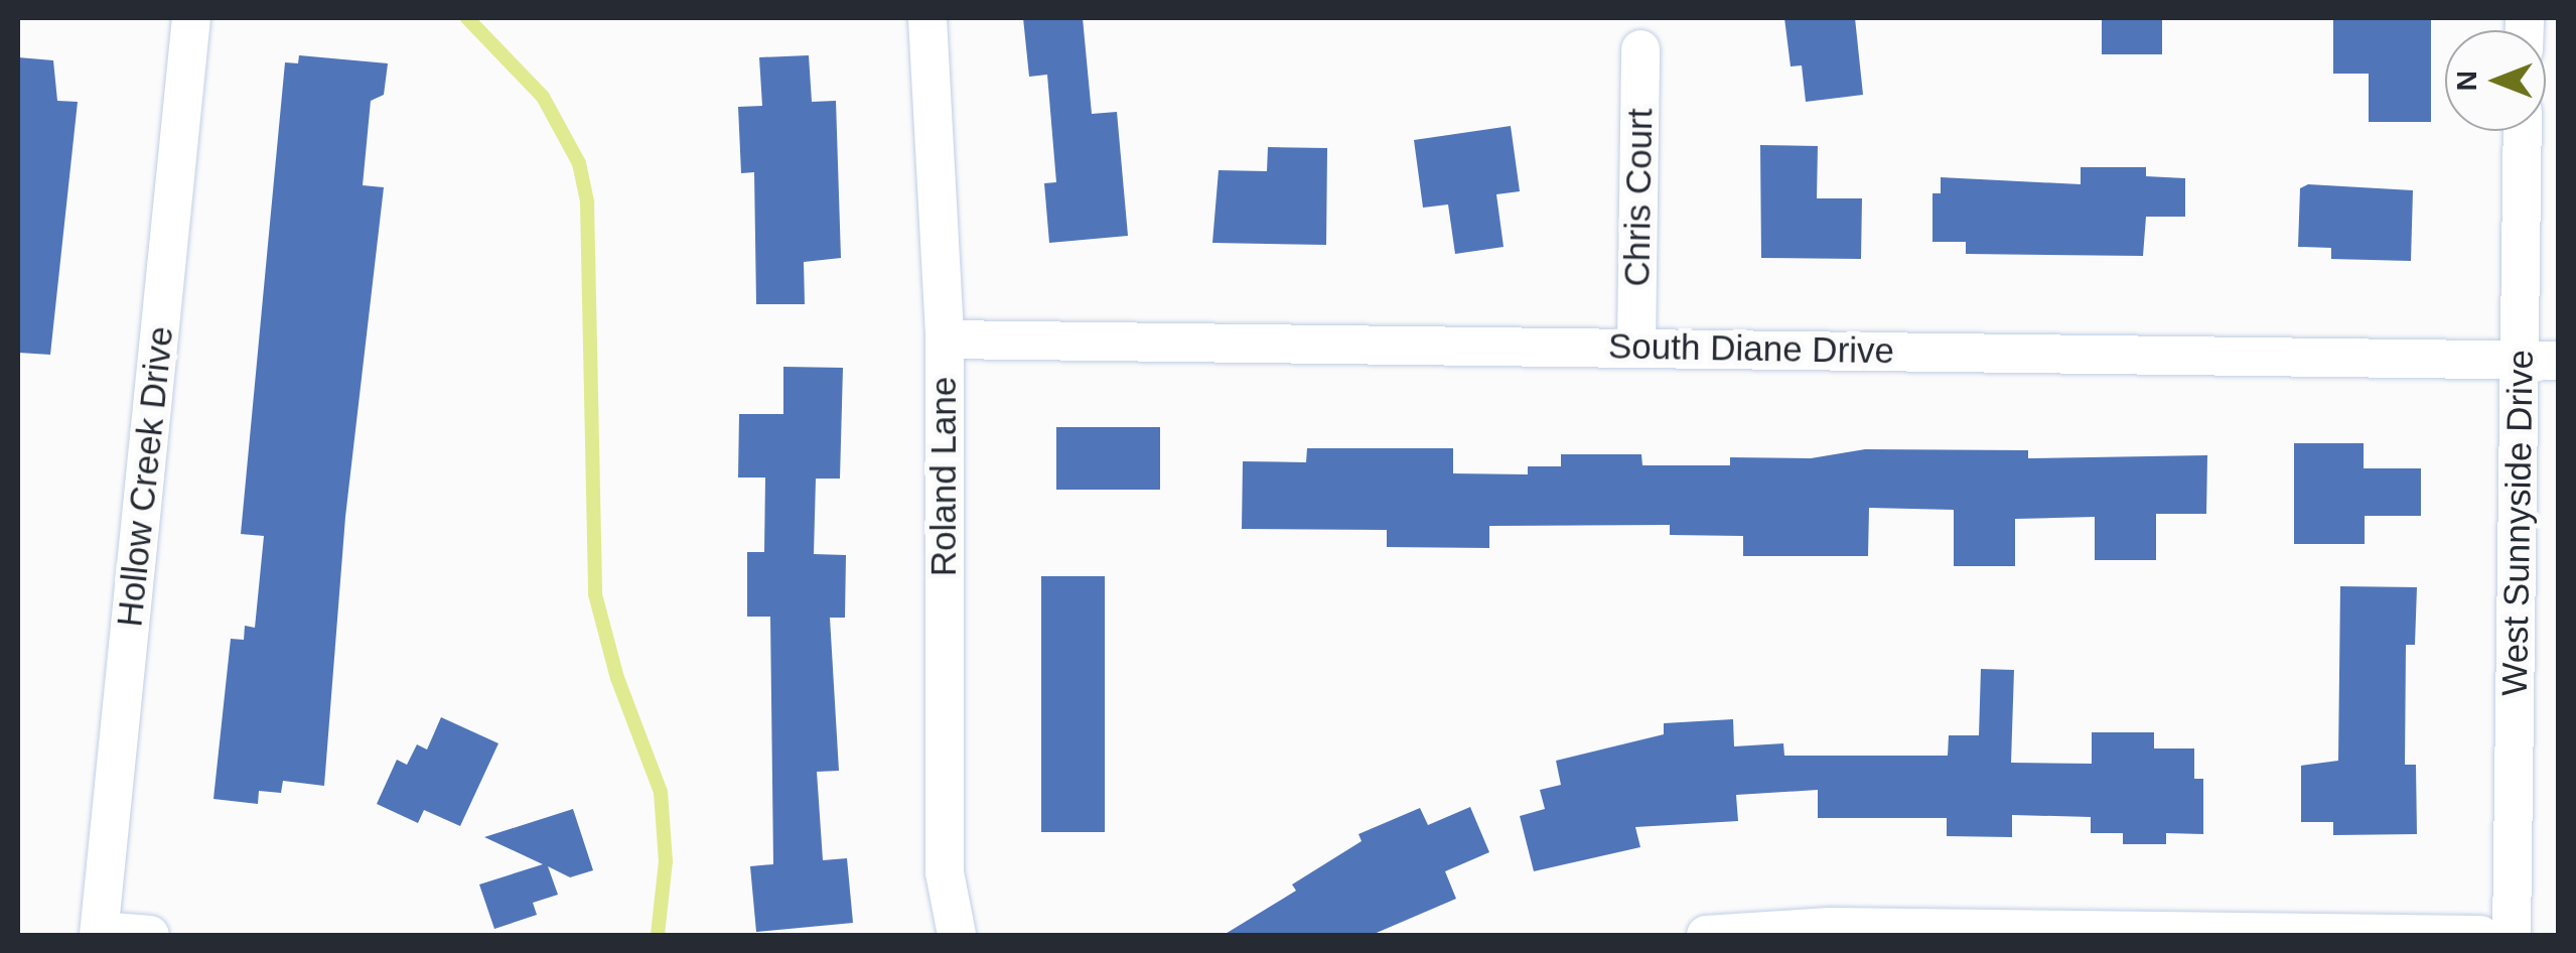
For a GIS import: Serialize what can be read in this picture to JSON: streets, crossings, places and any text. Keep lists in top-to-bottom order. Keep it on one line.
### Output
{"streets":{"street":["Chris Court","South Diane Drive","Hollow Creek Drive","Roland Lane","West Sunnyside Drive"]},"crossings":[["Chris Court","South Diane Drive"],["South Diane Drive","Roland Lane"],["South Diane Drive","West Sunnyside Drive"]],"north":"left"}
